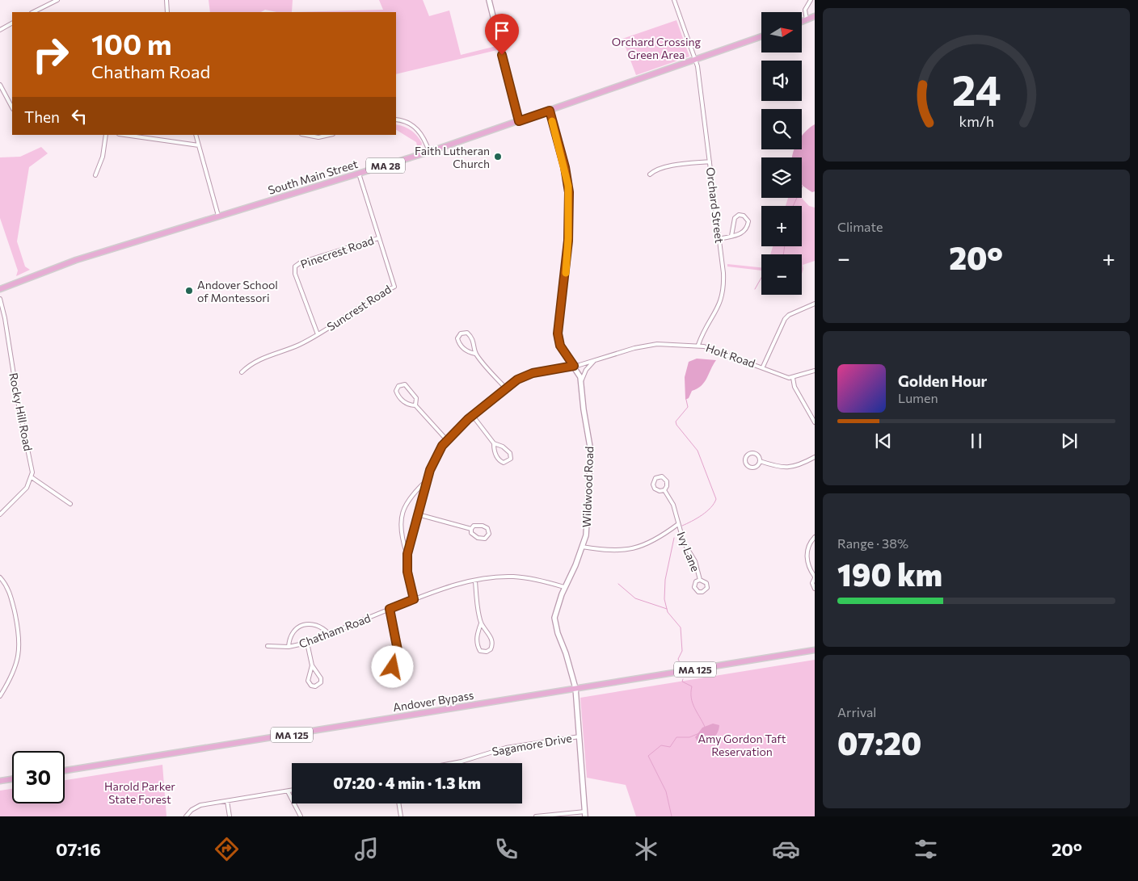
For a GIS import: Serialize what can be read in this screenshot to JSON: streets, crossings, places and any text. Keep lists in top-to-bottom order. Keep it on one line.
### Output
{"streets":{"main road":["MA 28","South Main Street","MA 125","Andover Bypass"],"street":["Orchard Street","Pinecrest Road","Suncrest Road","Holt Road","Rocky Hill Road","Wildwood Road","Ivy Lane","Chatham Road","Sagamore Drive"]},"crossings":[["South Main Street","Orchard Street"],["South Main Street","Suncrest Road"],["South Main Street","Wildwood Road"],["Orchard Street","Holt Road"],["Pinecrest Road","Suncrest Road"],["Holt Road","Wildwood Road"],["Wildwood Road","Ivy Lane"],["Wildwood Road","Chatham Road"],["Wildwood Road","Andover Bypass"],["Wildwood Road","Sagamore Drive"]],"parks":["Orchard Crossing Green Area","Amy Gordon Taft Reservation","Harold Parker State Forest"],"places":["Faith Lutheran Church","Andover School of Montessori"],"north":"right","page":{"map_buttons":["+","−"],"turn":["100 m","Chatham Road"],"then":"Then","tile":["Climate",["Range · 38%","190 km"],["Arrival","07:20"]],"heat":["−","20°","+"],"song":["Golden Hour","Lumen"],"limit":"30","trip":"07:20 · 4 min · 1.3 km","tabs":["07:16","20°"],"gauge":["24","km/h"]}}
